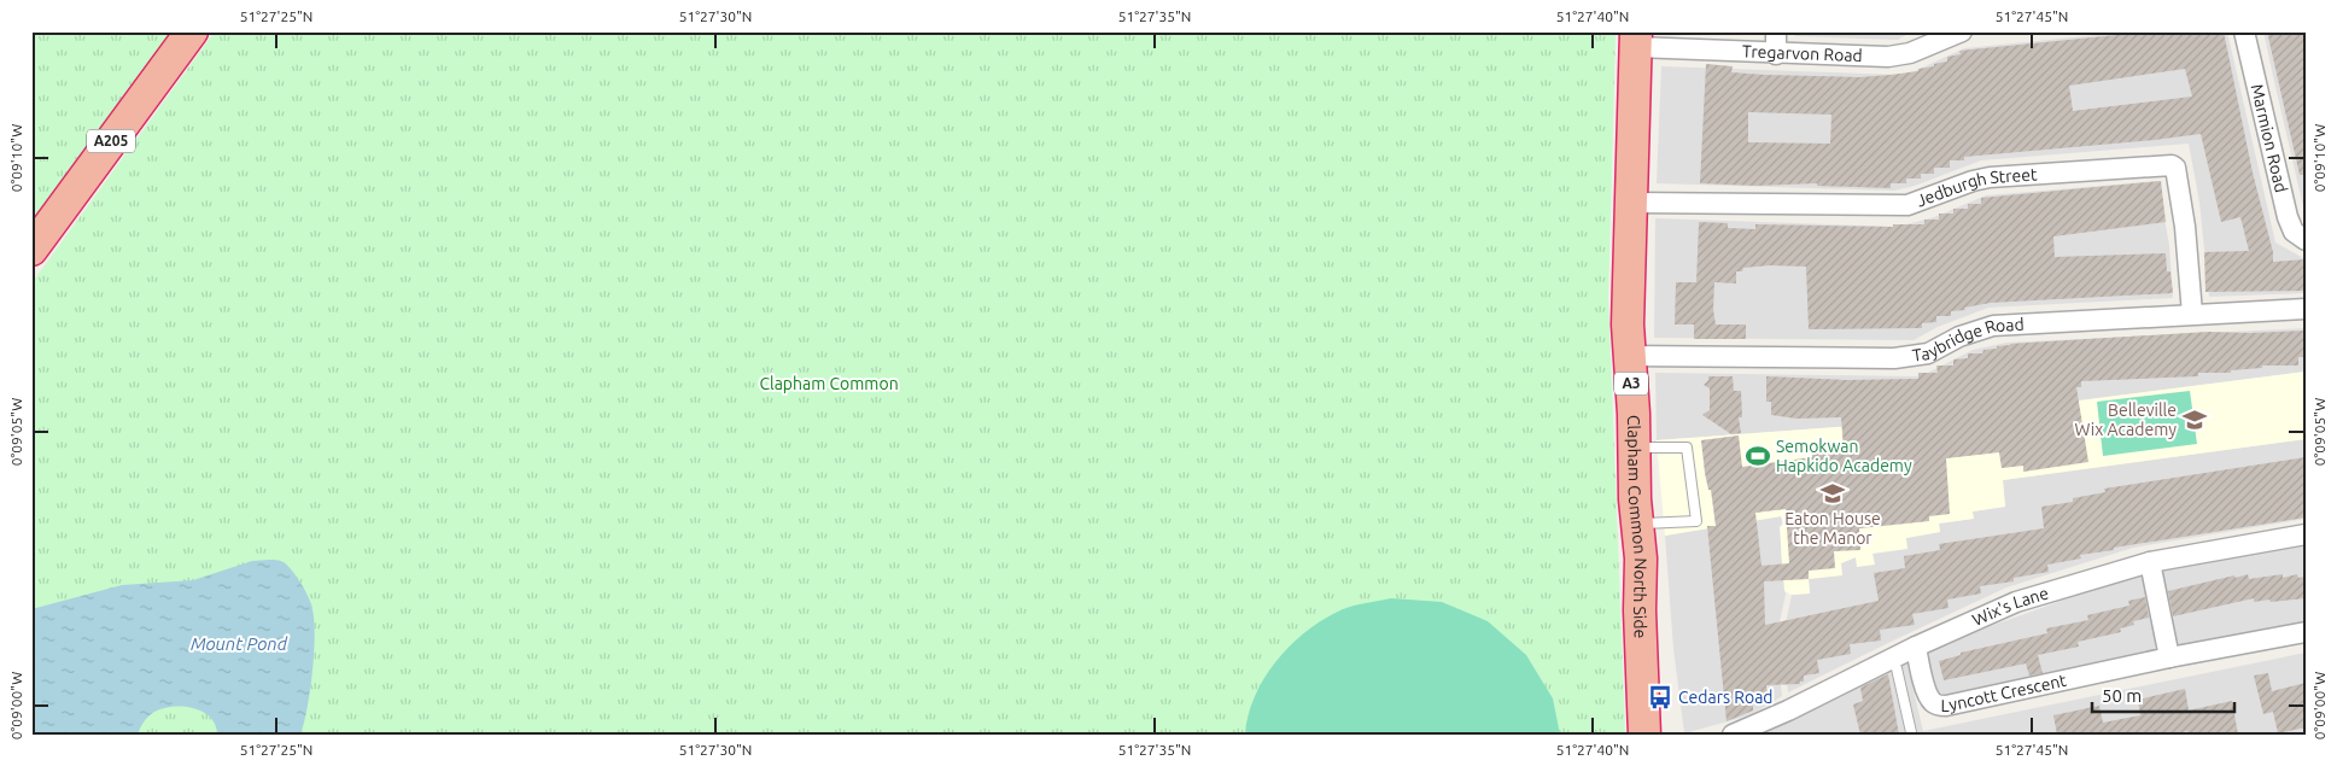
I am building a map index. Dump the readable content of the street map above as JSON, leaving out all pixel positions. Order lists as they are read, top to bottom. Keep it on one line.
{"streets":{"highway":["A205","A3","Clapham Common North Side"],"street":["Tregarvon Road","Marmion Road","Jedburgh Street","Taybridge Road","Wix's Lane","Lyncott Crescent"]},"crossings":[["Tregarvon Road","Clapham Common North Side"],["Jedburgh Street","Taybridge Road"],["Jedburgh Street","Clapham Common North Side"],["Taybridge Road","Clapham Common North Side"],["Wix's Lane","Lyncott Crescent"]],"water":["Mount Pond"],"parks":["Clapham Common"],"places":{"school or university":["Belleville Wix Academy","Eaton House the Manor"],"sports":["Semokwan Hapkido Academy"],"bus stop":["Cedars Road"]},"scale_bar":"50 m","coordinates":["51°27'25\"N","51°27'30\"N","51°27'35\"N","51°27'40\"N","51°27'45\"N","0°09'10\"W","0°09'05\"W","0°09'00\"W"]}
